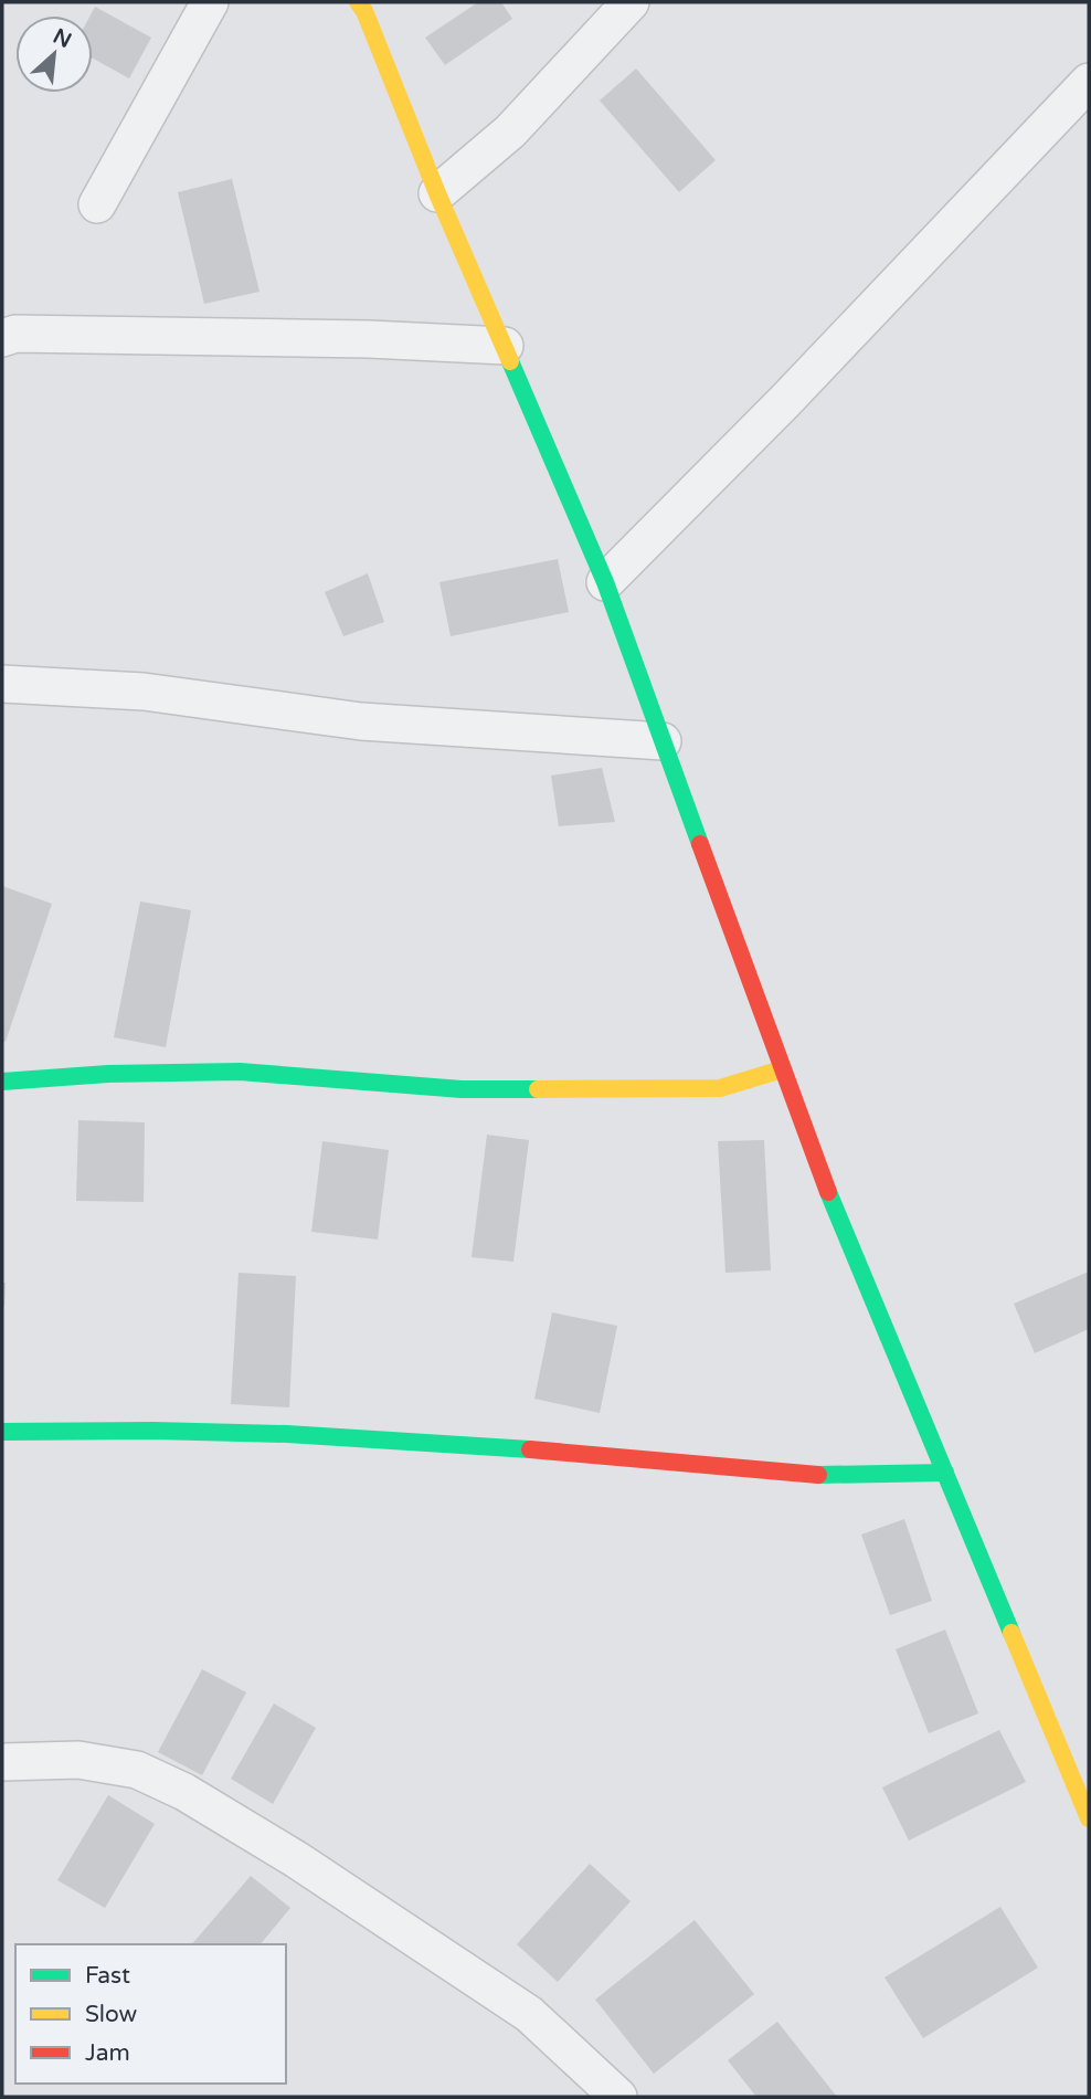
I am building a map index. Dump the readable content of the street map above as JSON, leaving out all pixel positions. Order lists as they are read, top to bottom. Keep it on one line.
{"legend":["Fast","Slow","Jam"],"north":"top right"}
